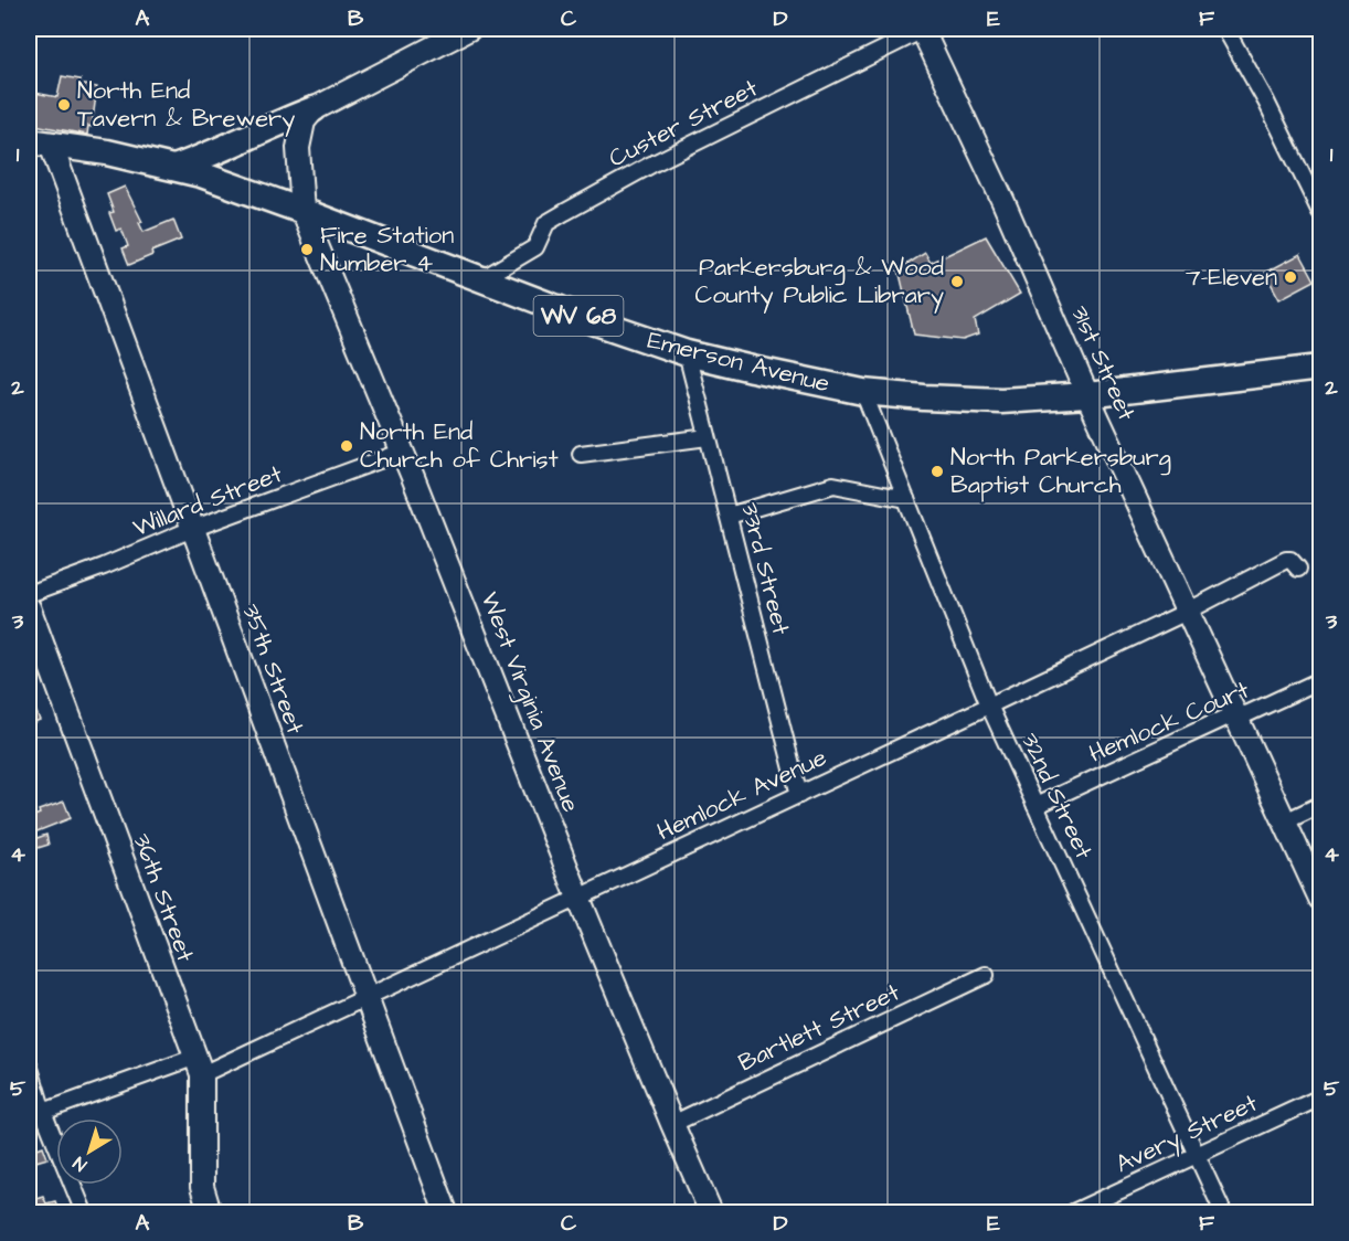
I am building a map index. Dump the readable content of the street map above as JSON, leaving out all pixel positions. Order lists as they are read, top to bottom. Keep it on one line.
{"streets":{"main road":["WV 68","Emerson Avenue"],"street":["Custer Street","31st Street","Willard Street","33rd Street","35th Street","West Virginia Avenue","Hemlock Court","Hemlock Avenue","32nd Street","36th Street","Bartlett Street","Avery Street"]},"crossings":[["Custer Street","Emerson Avenue"],["Custer Street","31st Street"],["Emerson Avenue","31st Street"],["Emerson Avenue","33rd Street"],["Emerson Avenue","35th Street"],["Emerson Avenue","West Virginia Avenue"],["Emerson Avenue","32nd Street"],["31st Street","Hemlock Court"],["31st Street","Hemlock Avenue"],["Willard Street","35th Street"],["Willard Street","West Virginia Avenue"],["33rd Street","Hemlock Avenue"],["35th Street","Hemlock Avenue"],["West Virginia Avenue","Hemlock Avenue"],["West Virginia Avenue","Bartlett Street"],["Hemlock Court","32nd Street"],["Hemlock Avenue","32nd Street"],["Hemlock Avenue","36th Street"],["32nd Street","Avery Street"]],"places":["North End Tavern & Brewery","Fire Station Number 4","7-Eleven","Parkersburg & Wood County Public Library","North End Church of Christ","North Parkersburg Baptist Church"],"north":"bottom left","grid":{"columns":["A","B","C","D","E","F"],"rows":["1","2","3","4","5"]}}
